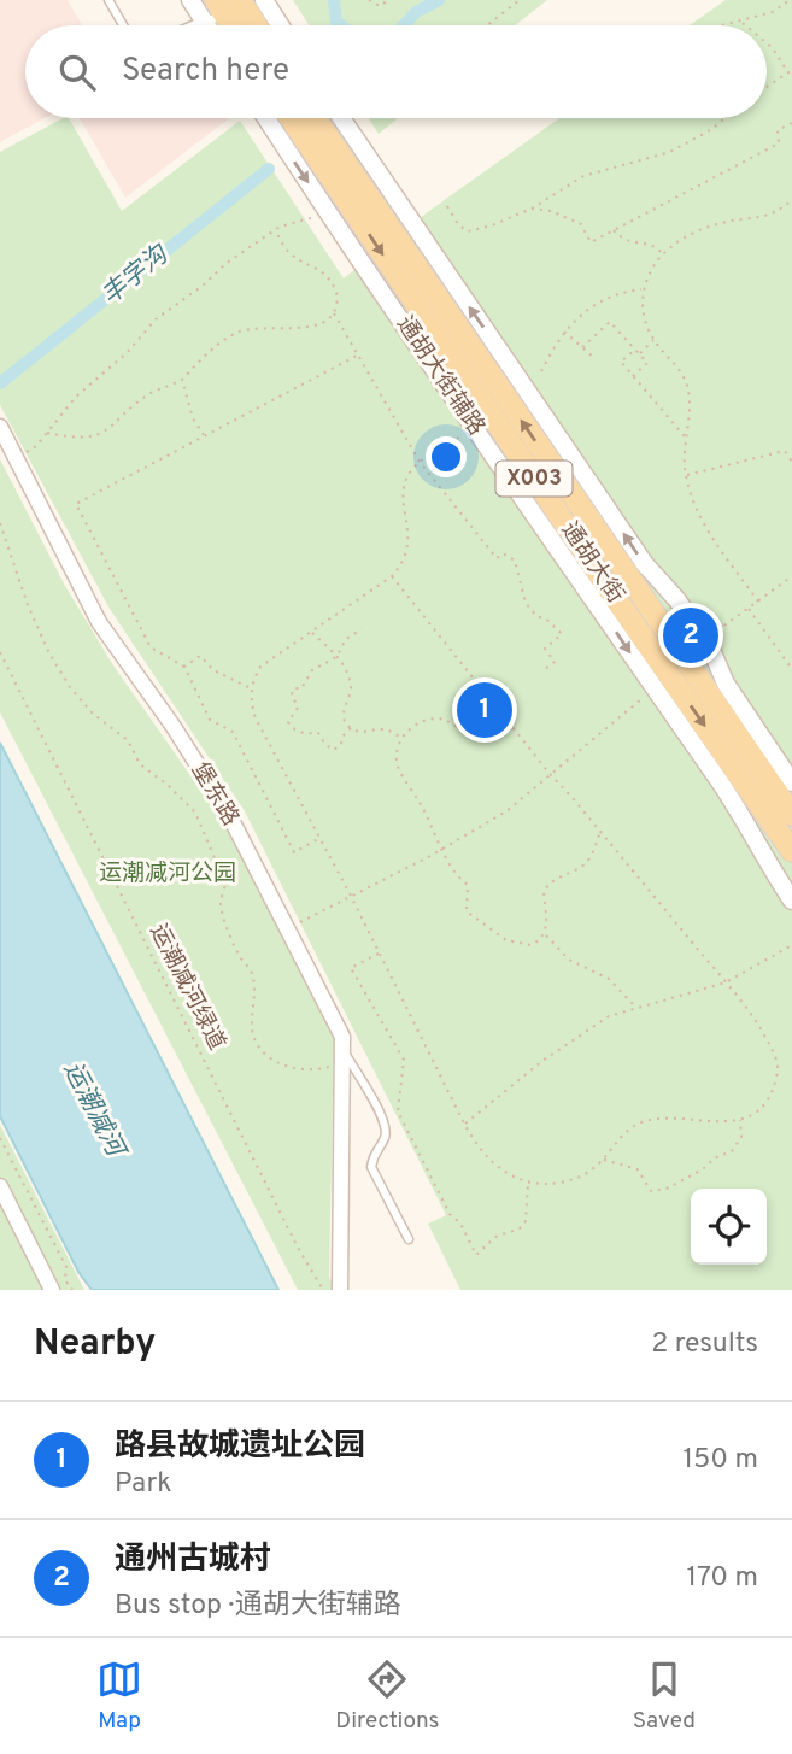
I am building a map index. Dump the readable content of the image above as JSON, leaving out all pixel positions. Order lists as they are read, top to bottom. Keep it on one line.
{"streets":{"main road":["X003","通胡大街"],"street":["通胡大街辅路","堡东路"],"path":["运潮减河绿道"]},"water":["丰字沟","运潮减河"],"parks":["运潮减河公园"],"page":{"search":"Search here","pins":["2","1"],"heading":["Nearby","2 results"],"list":[{"mark":"1","name":"路县故城遗址公园","note":"Park","value":"150 m"},{"mark":"2","name":"通州古城村","note":"Bus stop · 通胡大街辅路","value":"170 m"}],"nav":["Map","Directions","Saved"]}}
